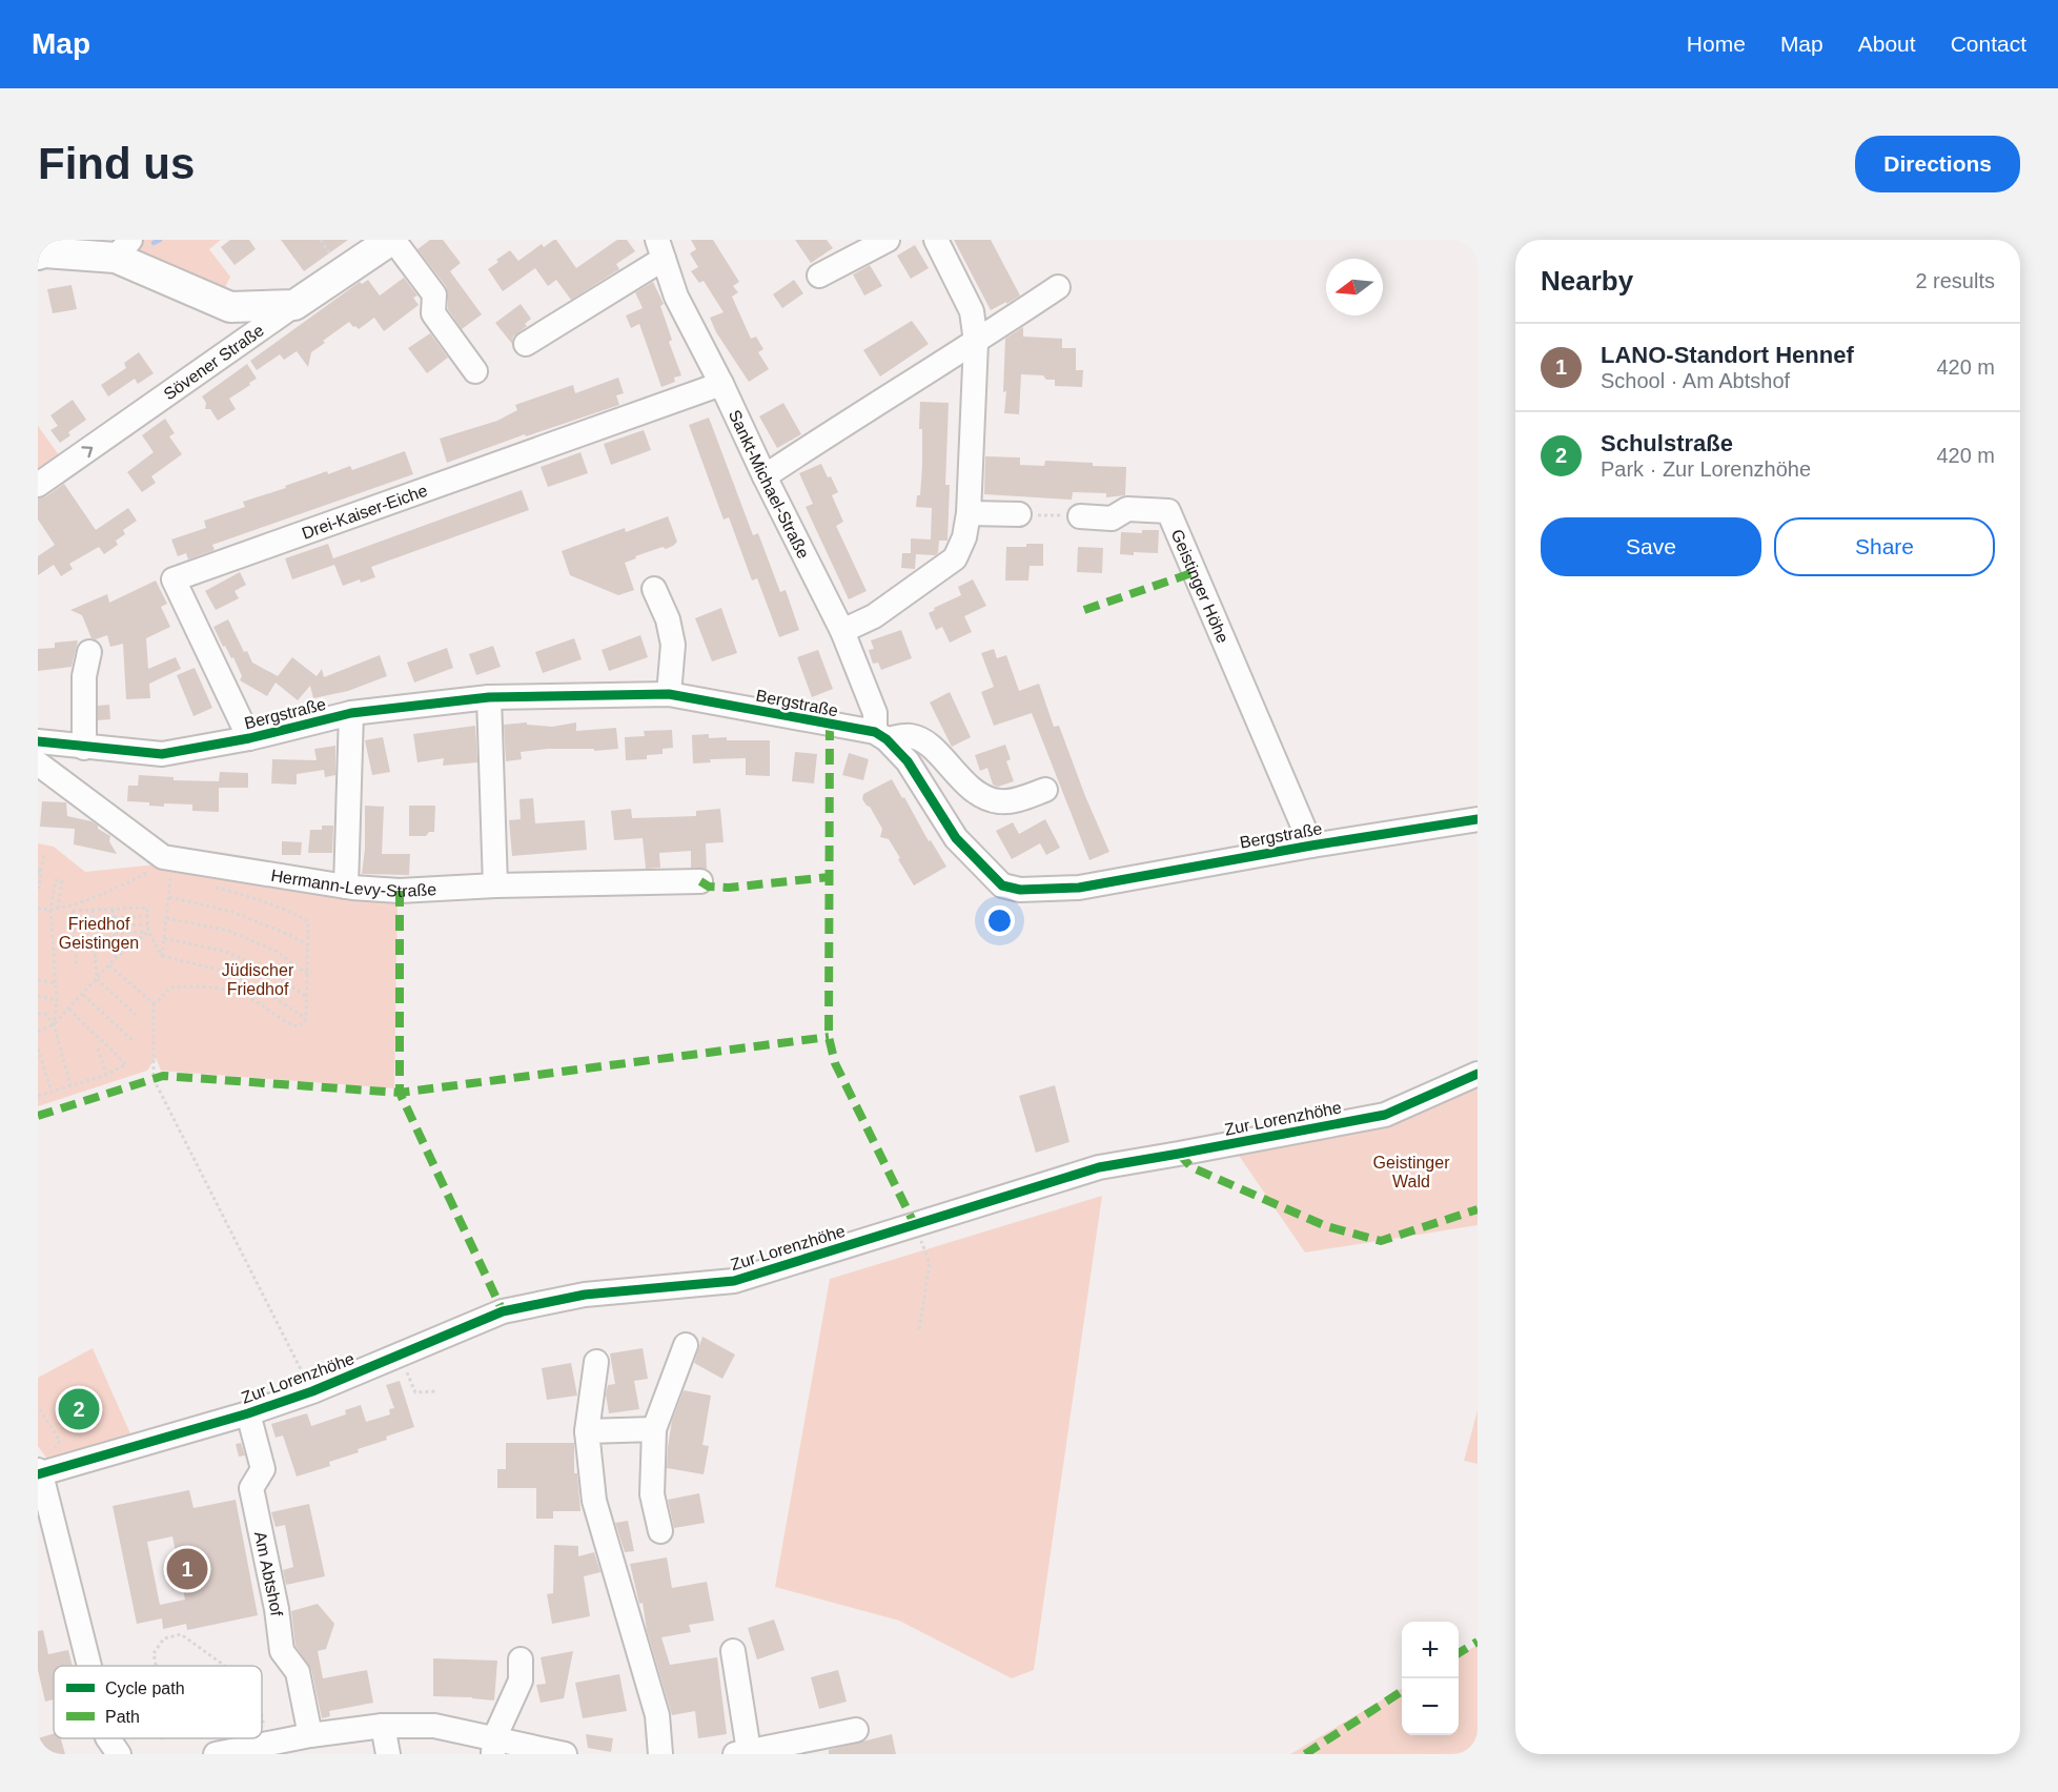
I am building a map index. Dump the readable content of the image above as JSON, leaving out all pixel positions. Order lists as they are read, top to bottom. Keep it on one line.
{"streets":{"main road":["Sövener Straße"],"street":["Sankt-Michael-Straße","Drei-Kaiser-Eiche","Geistinger Höhe","Bergstraße","Hermann-Levy-Straße","Zur Lorenzhöhe","Am Abtshof"]},"crossings":[["Sankt-Michael-Straße","Drei-Kaiser-Eiche"],["Sankt-Michael-Straße","Bergstraße"],["Drei-Kaiser-Eiche","Bergstraße"],["Geistinger Höhe","Bergstraße"],["Bergstraße","Hermann-Levy-Straße"],["Zur Lorenzhöhe","Am Abtshof"]],"one_way":["Sövener Straße"],"parks":["Friedhof Geistingen","Jüdischer Friedhof","Geistinger Wald"],"legend":["Cycle path","Path"],"north":"left","page":{"header":"Map","nav":["Home","Map","About","Contact"],"buttons":["Directions",["Save","Share"]],"title":"Find us","heading":["Nearby","2 results"],"list":[{"mark":"1","name":"LANO-Standort Hennef","note":"School · Am Abtshof","value":"420 m"},{"mark":"2","name":"Schulstraße","note":"Park · Zur Lorenzhöhe","value":"420 m"}],"pins":["2","1"],"map_buttons":["+","−"]}}
